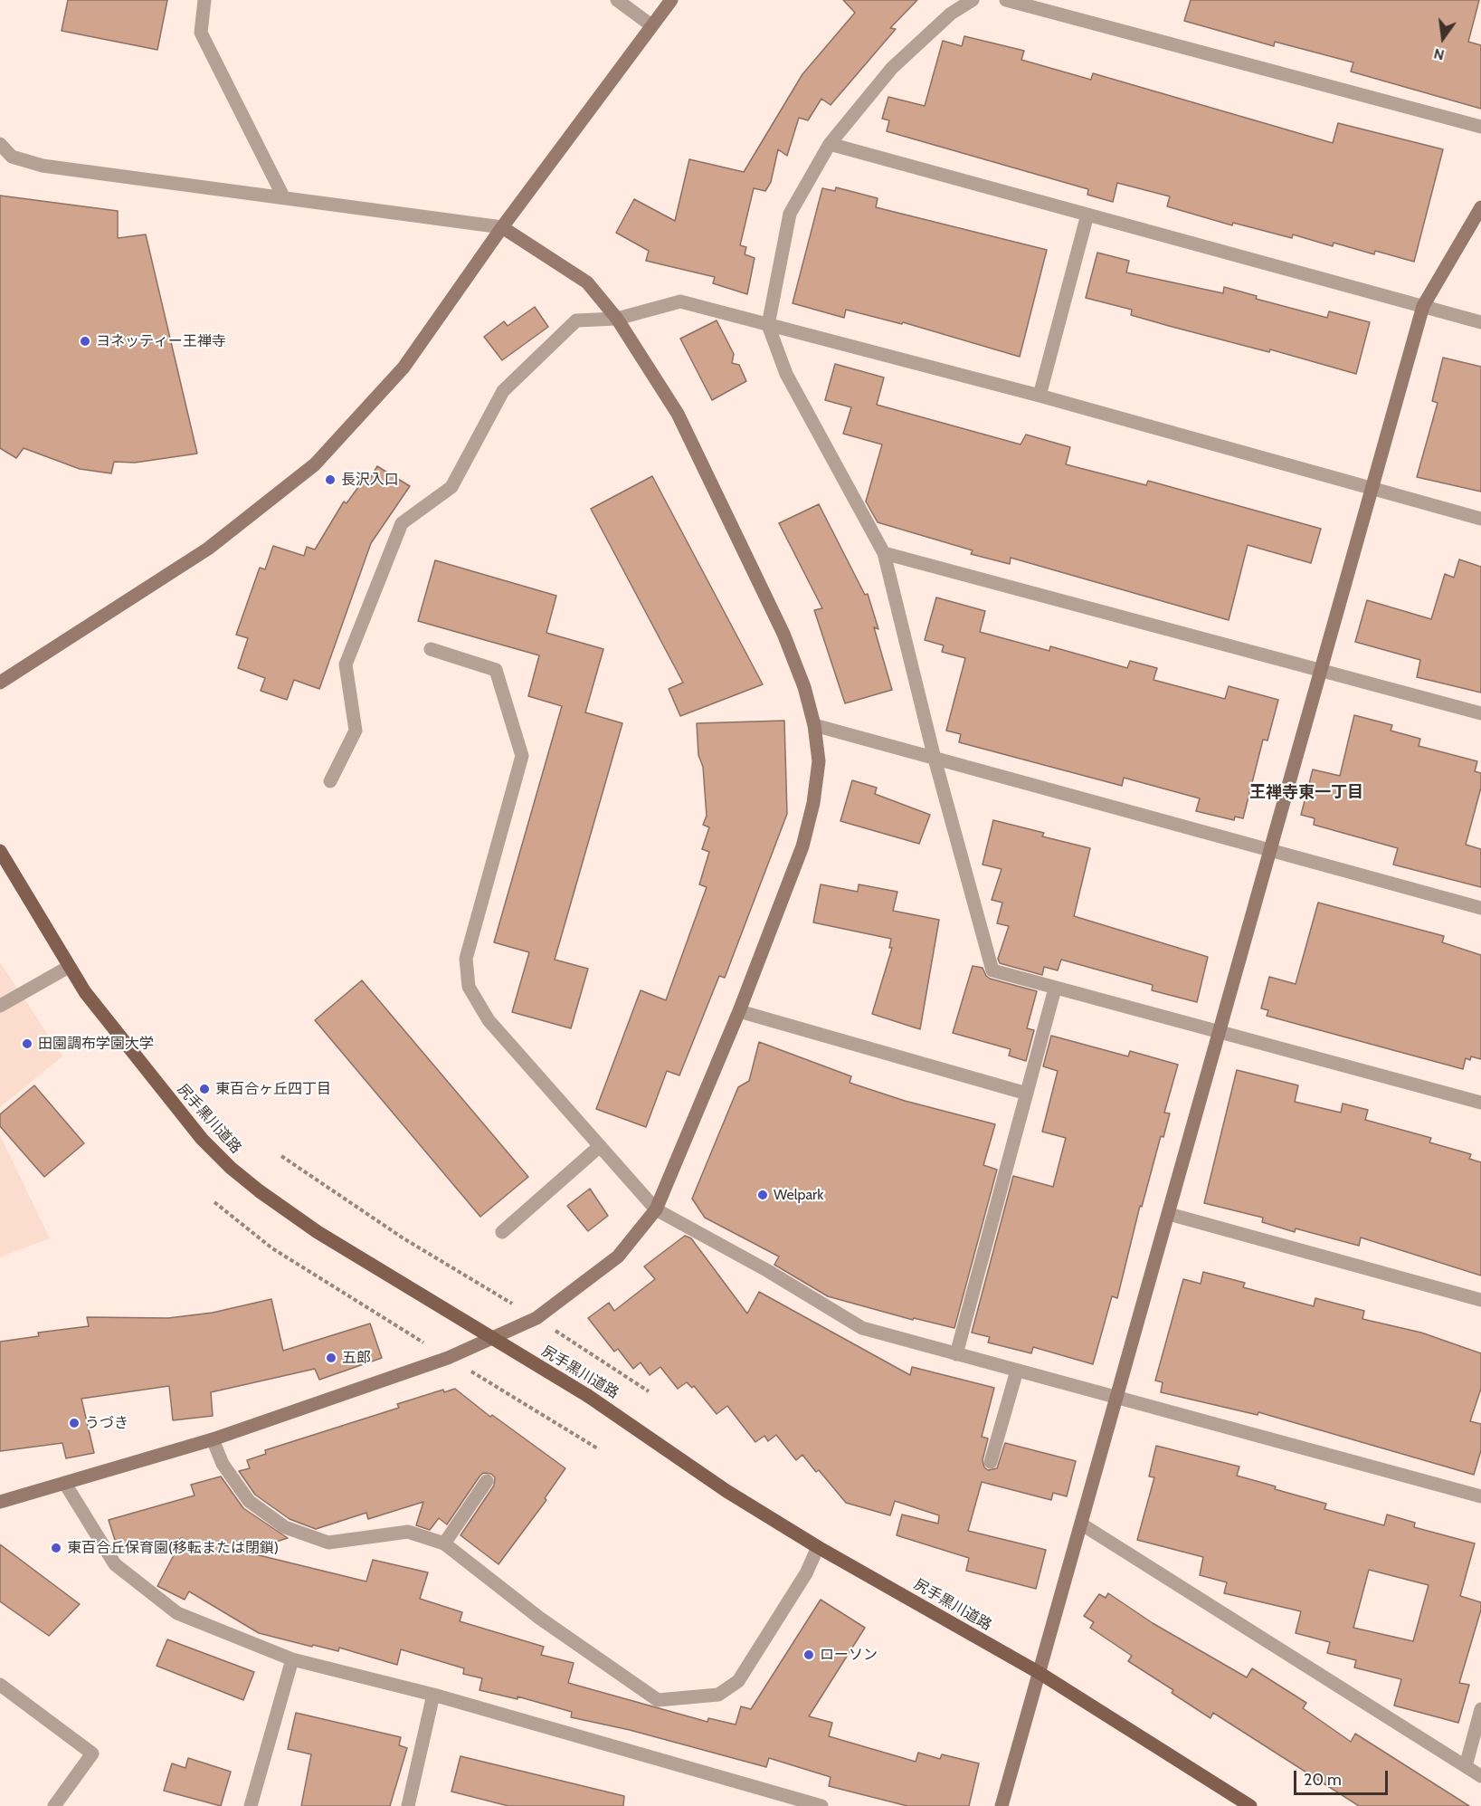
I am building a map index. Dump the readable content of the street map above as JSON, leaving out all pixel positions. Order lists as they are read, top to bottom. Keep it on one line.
{"streets":{"main road":["尻手黒川道路"]},"districts":["王禅寺東一丁目"],"places":["ヨネッティー王禅寺","長沢入口","田園調布学園大学","東百合ヶ丘四丁目","Welpark","五郎","うづき","東百合丘保育園(移転または閉鎖)","ローソン"],"scale_bar":"20 m","north":"bottom"}
